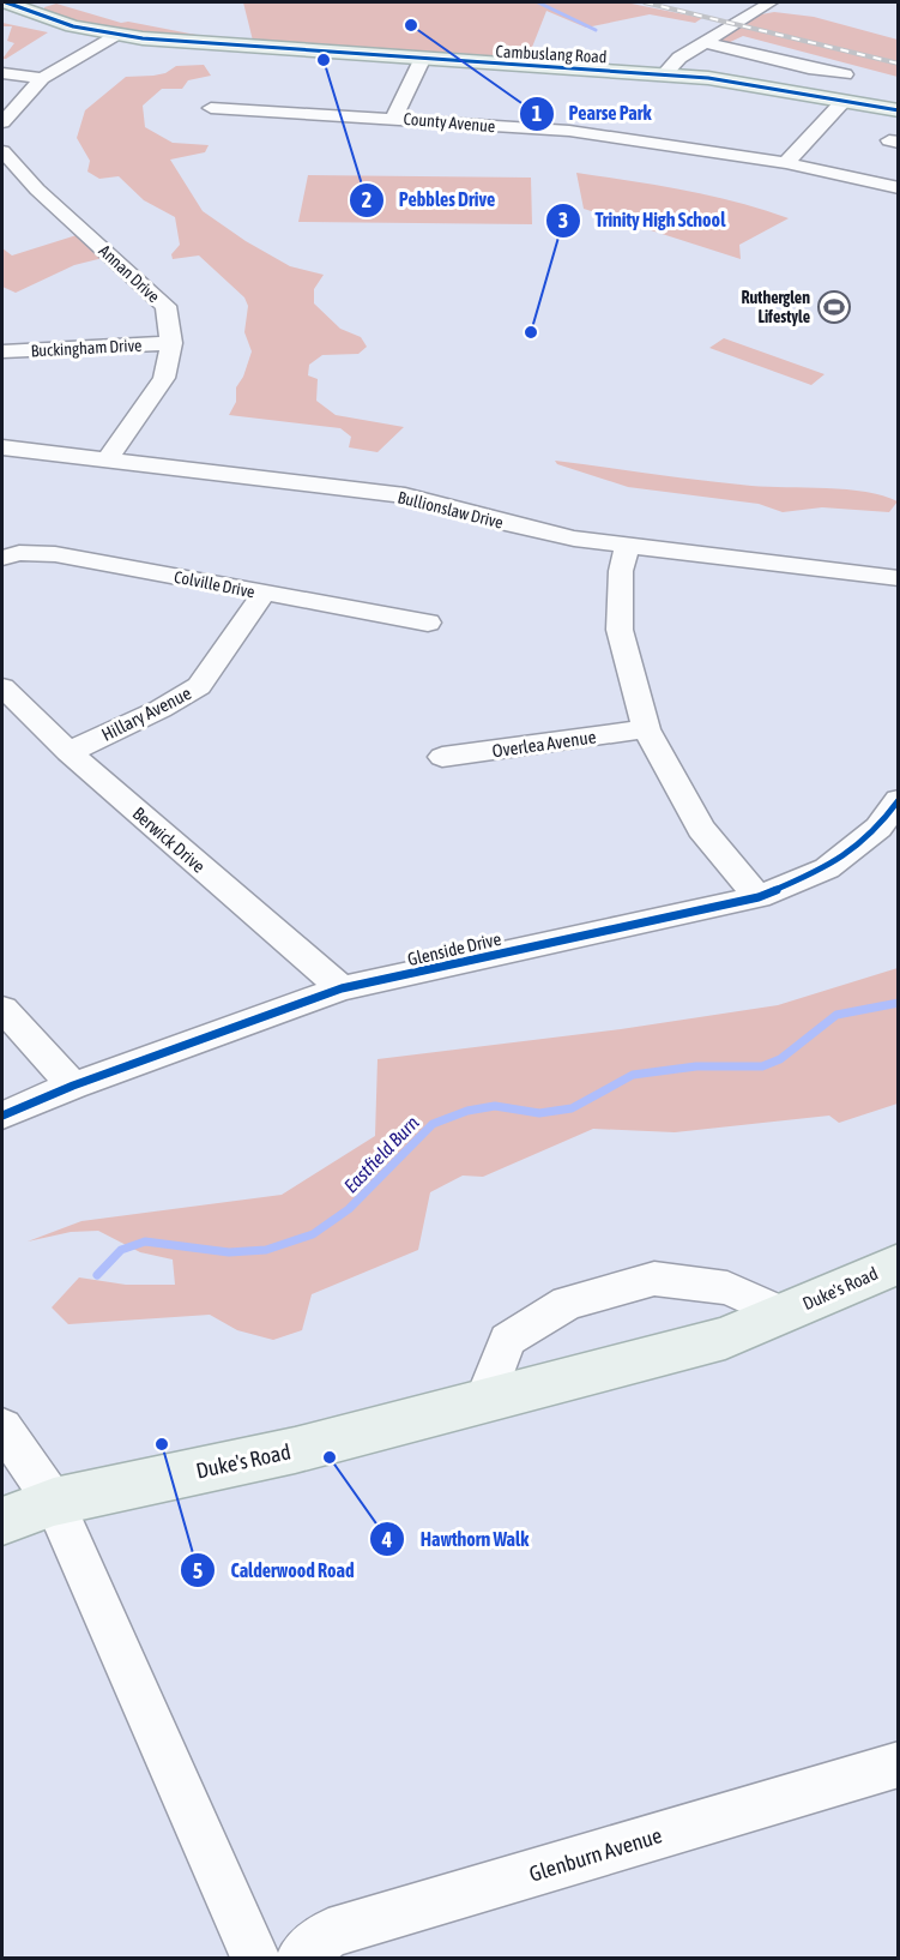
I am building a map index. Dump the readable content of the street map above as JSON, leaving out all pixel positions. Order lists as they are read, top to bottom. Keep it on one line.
{"streets":{"main road":["Duke's Road"],"street":["County Avenue","Annan Drive","Buckingham Drive","Bullionslaw Drive","Colville Drive","Hillary Avenue","Overlea Avenue","Berwick Drive","Glenside Drive","Glenburn Avenue"],"cycle path":["Cambuslang Road"]},"crossings":[["Annan Drive","Buckingham Drive"],["Annan Drive","Bullionslaw Drive"],["Colville Drive","Hillary Avenue"],["Hillary Avenue","Berwick Drive"],["Berwick Drive","Glenside Drive"]],"water":["Eastfield Burn"],"places":{"other":["Pearse Park","Pebbles Drive","Trinity High School","Calderwood Road","Hawthorn Walk"],"sports":["Rutherglen Lifestyle"]}}
